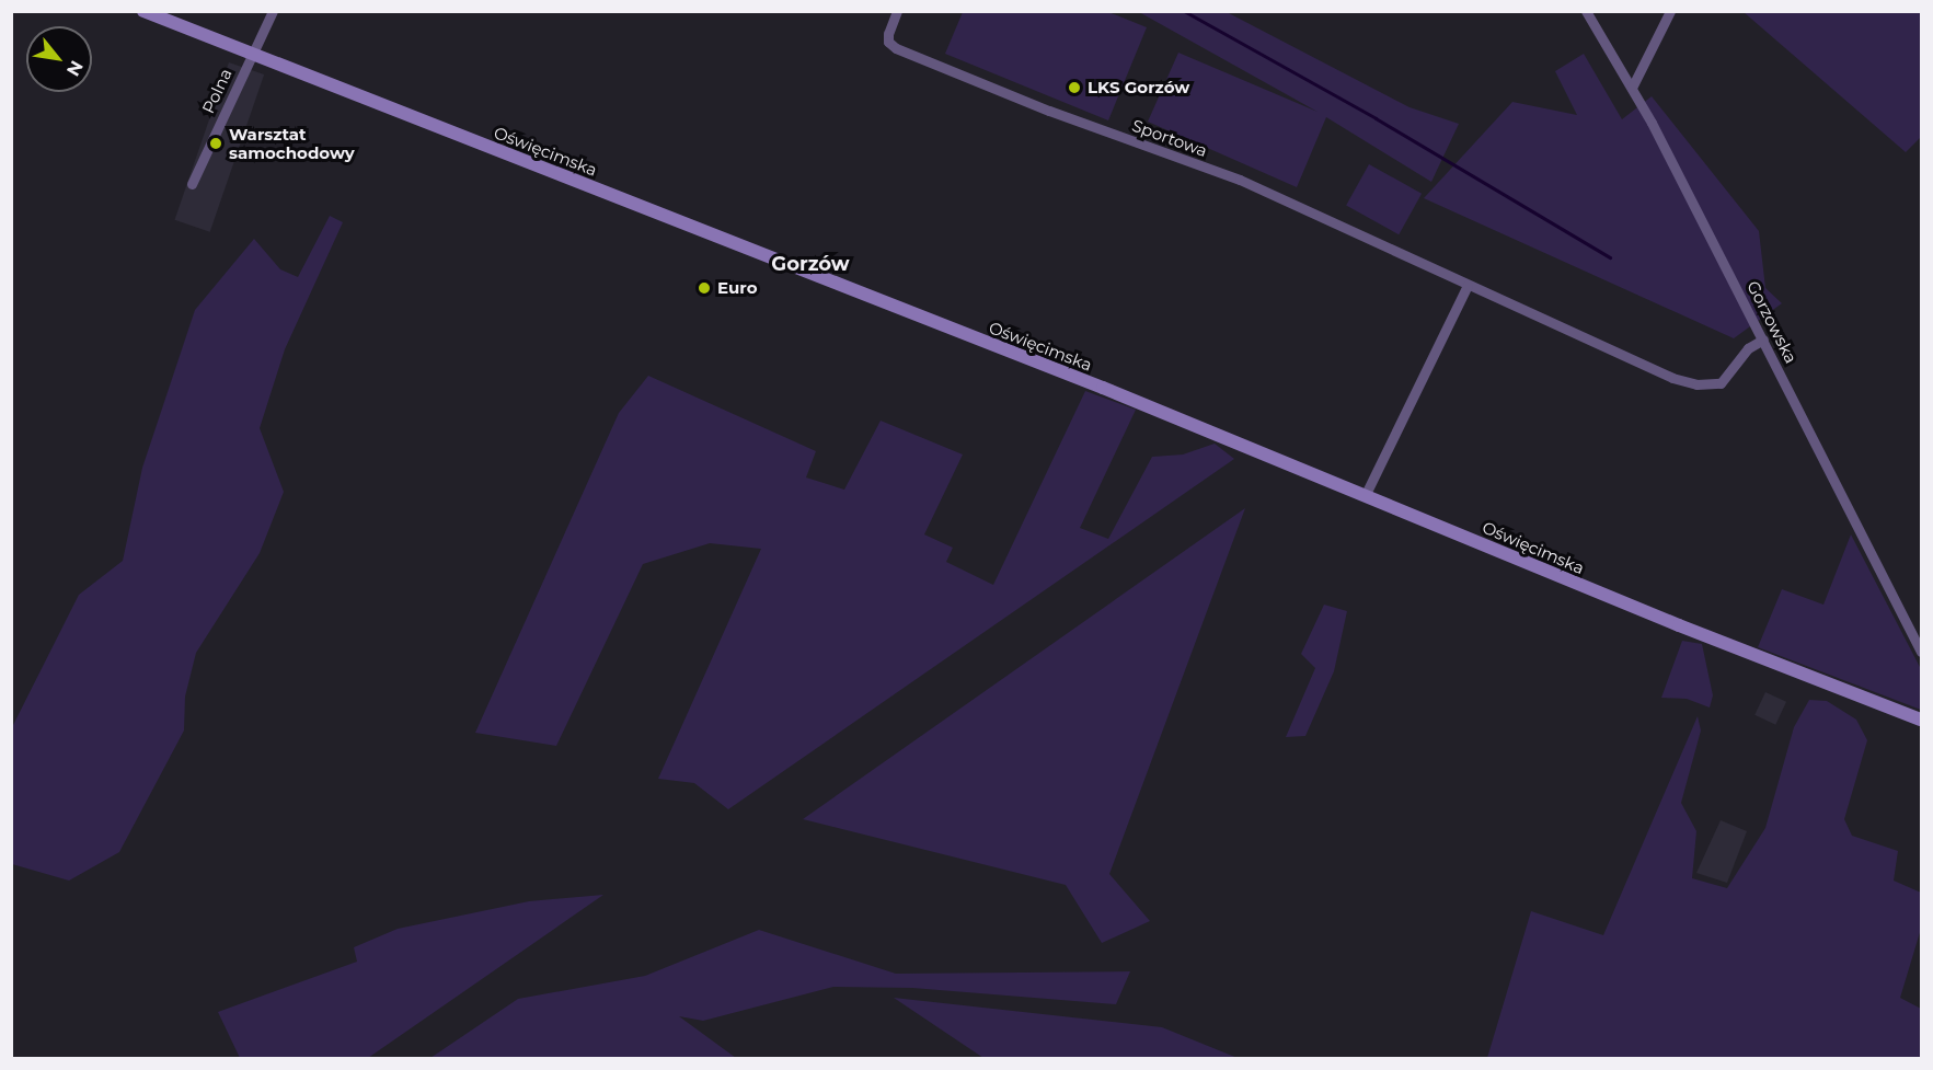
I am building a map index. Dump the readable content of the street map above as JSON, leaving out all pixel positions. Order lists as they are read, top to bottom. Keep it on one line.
{"streets":{"street":["Polna","Sportowa","Oświęcimska","Gorzowska"]},"crossings":[["Polna","Oświęcimska"],["Sportowa","Gorzowska"]],"districts":["Gorzów"],"places":["LKS Gorzów","Warsztat samochodowy","Euro"],"north":"bottom right"}
